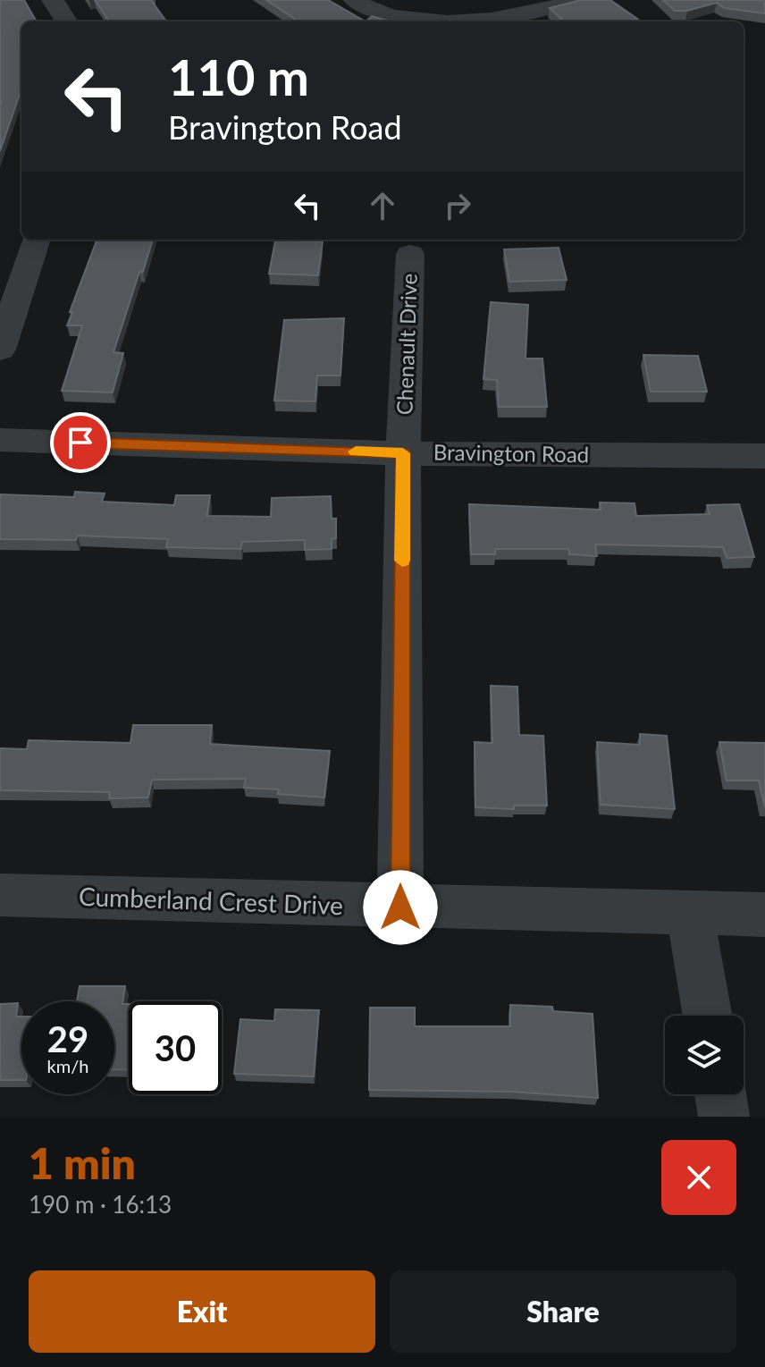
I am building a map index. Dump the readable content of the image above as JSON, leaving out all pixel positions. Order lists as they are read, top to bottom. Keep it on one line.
{"streets":{"street":["Chenault Drive","Bravington Road","Cumberland Crest Drive"]},"crossings":[["Chenault Drive","Bravington Road"],["Chenault Drive","Cumberland Crest Drive"]],"page":{"turn":["110 m","Bravington Road"],"speed":"29 km/h","limit":"30","heading":["1 min","190 m · 16:13"],"buttons":["Exit","Share"]}}
